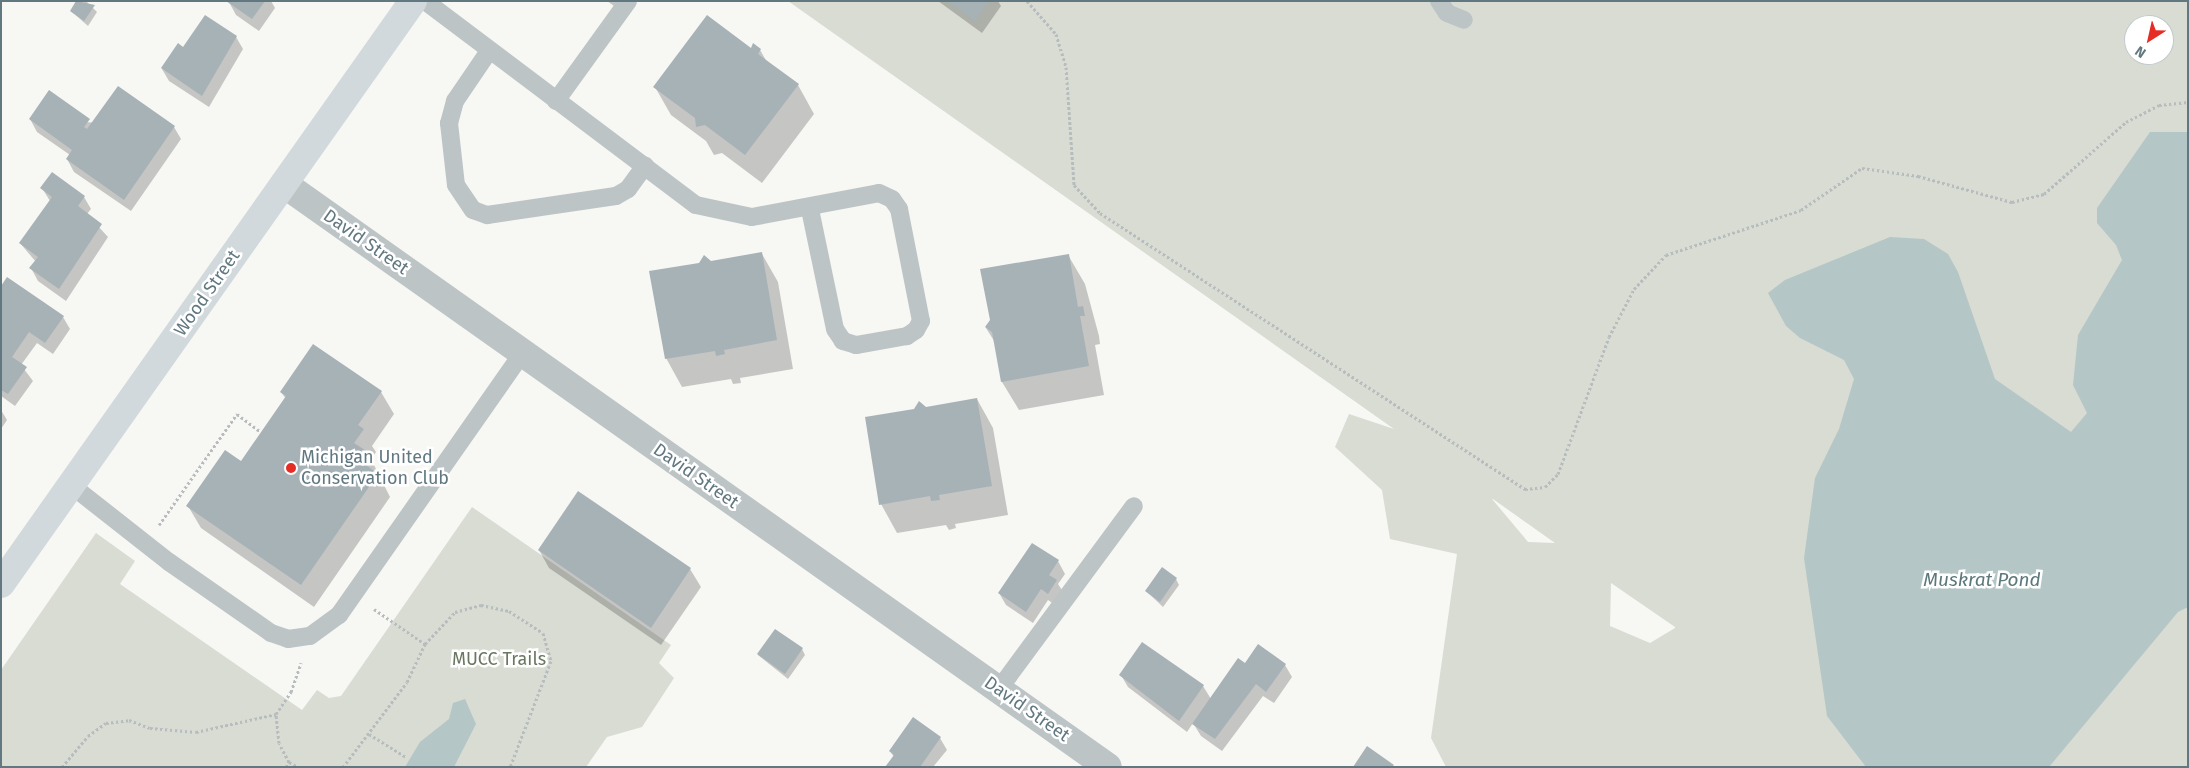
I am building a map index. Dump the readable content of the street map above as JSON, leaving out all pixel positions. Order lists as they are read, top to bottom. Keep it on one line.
{"streets":{"street":["David Street","Wood Street"]},"crossings":[["David Street","Wood Street"]],"water":["Muskrat Pond"],"parks":["MUCC Trails"],"places":["Michigan United Conservation Club"],"north":"bottom left"}
